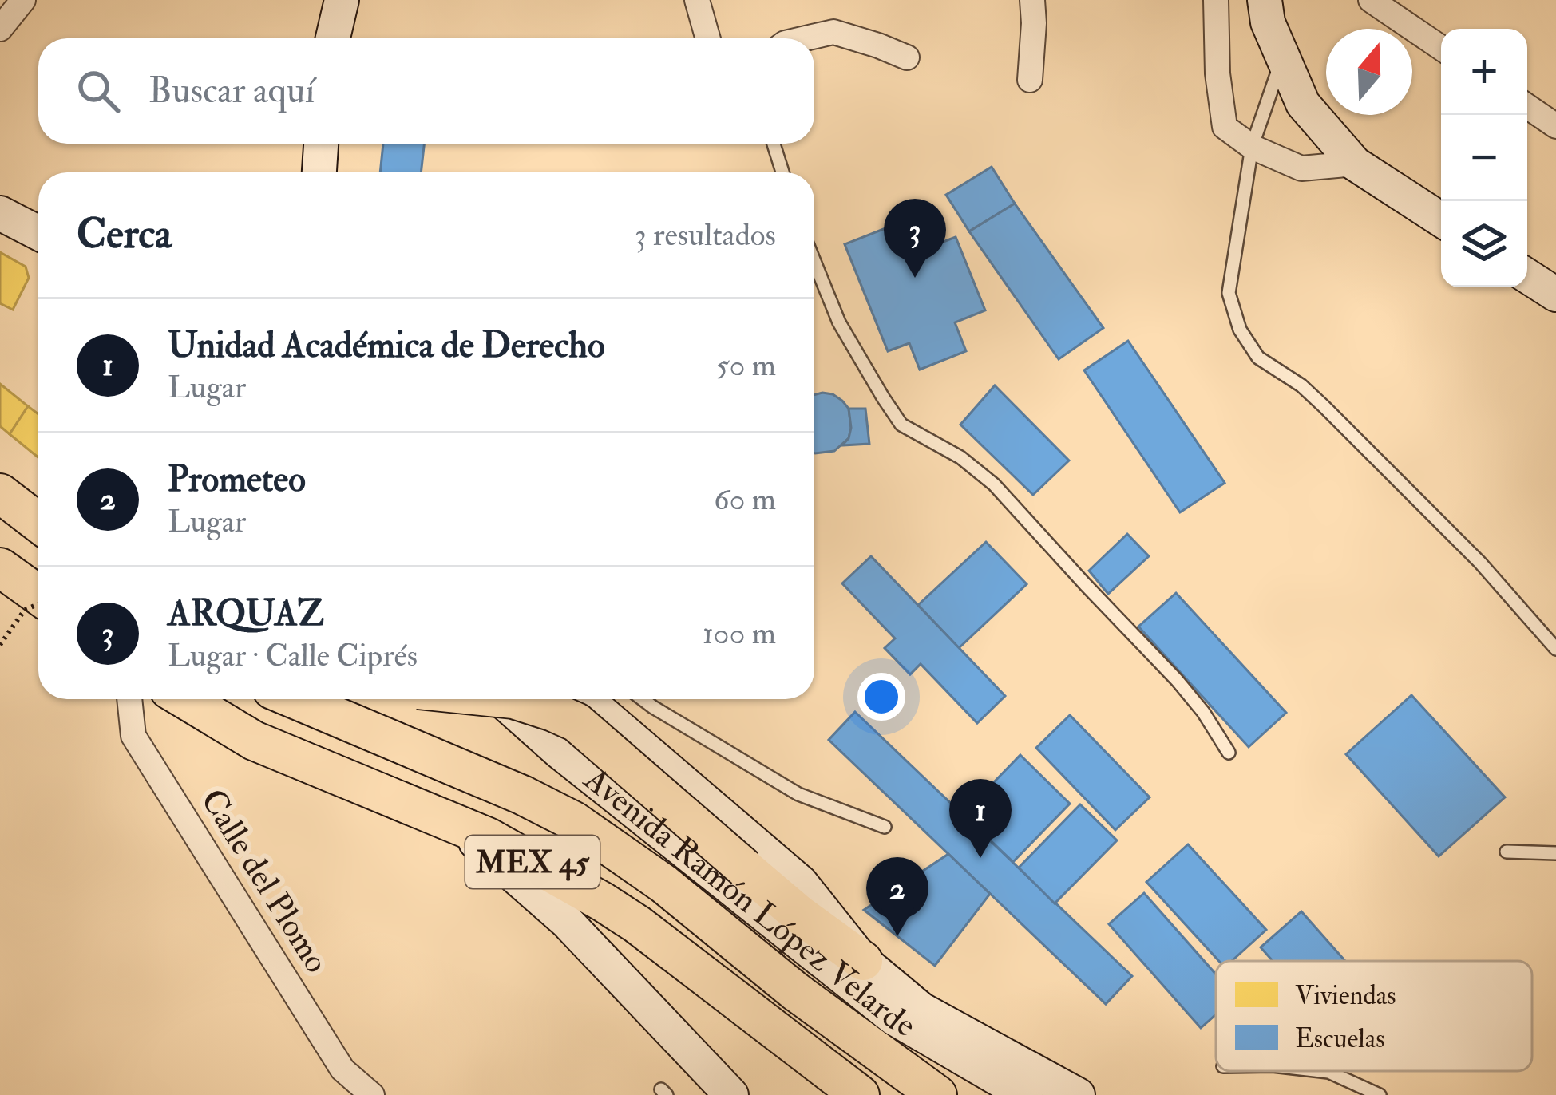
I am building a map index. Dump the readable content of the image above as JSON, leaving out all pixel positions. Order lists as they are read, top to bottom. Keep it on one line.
{"streets":{"main road":["MEX 45"],"street":["Calle del Plomo","Avenida Ramón López Velarde"]},"legend":["Viviendas","Escuelas"],"north":"top","page":{"map_buttons":["+","−"],"search":"Buscar aquí","heading":["Cerca","3 resultados"],"pins":["3","1","2"],"list":[{"mark":"1","name":"Unidad Académica de Derecho","note":"Lugar","value":"50 m"},{"mark":"2","name":"Prometeo","note":"Lugar","value":"60 m"},{"mark":"3","name":"ARQUAZ","note":"Lugar · Calle Ciprés","value":"100 m"}]}}
